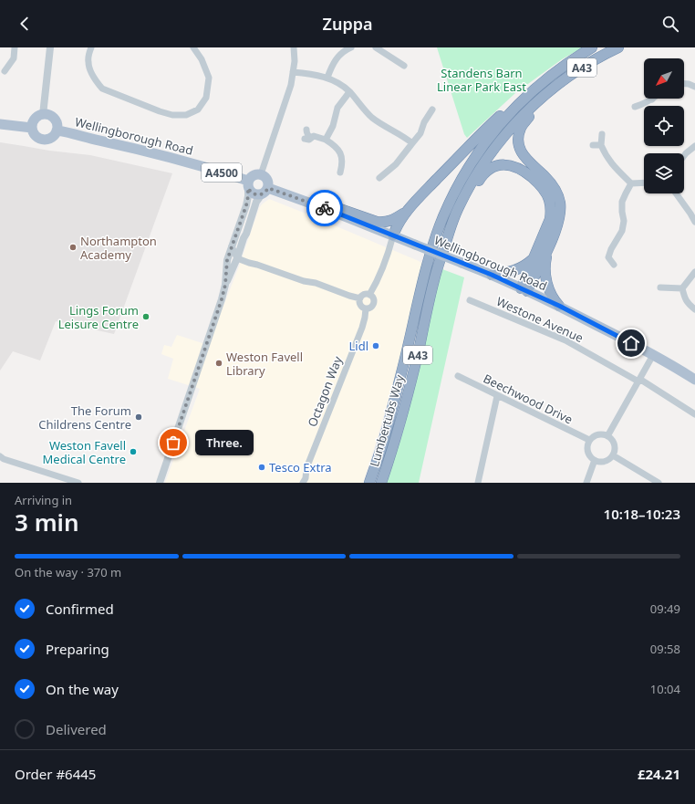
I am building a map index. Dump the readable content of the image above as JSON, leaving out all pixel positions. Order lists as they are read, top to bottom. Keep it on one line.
{"streets":{"highway":["A43","Lumbertubs Way"],"main road":["Wellingborough Road","A4500"],"street":["Westone Avenue","Octagon Way","Beechwood Drive"]},"parks":["Standens Barn Linear Park East"],"places":["Northampton Academy","Lings Forum Leisure Centre","Lidl","Weston Favell Library","The Forum Childrens Centre","Three.","Weston Favell Medical Centre","Tesco Extra"],"north":"bottom left","page":{"header":"Zuppa","bubble":"Three.","heading":["3 min","Arriving in","10:18–10:23"],"panel":["Order #6445","£24.21"],"bar":"On the way · 370 m","list":[["Confirmed","09:49"],["Preparing","09:58"],["On the way","10:04"],"Delivered"]}}
